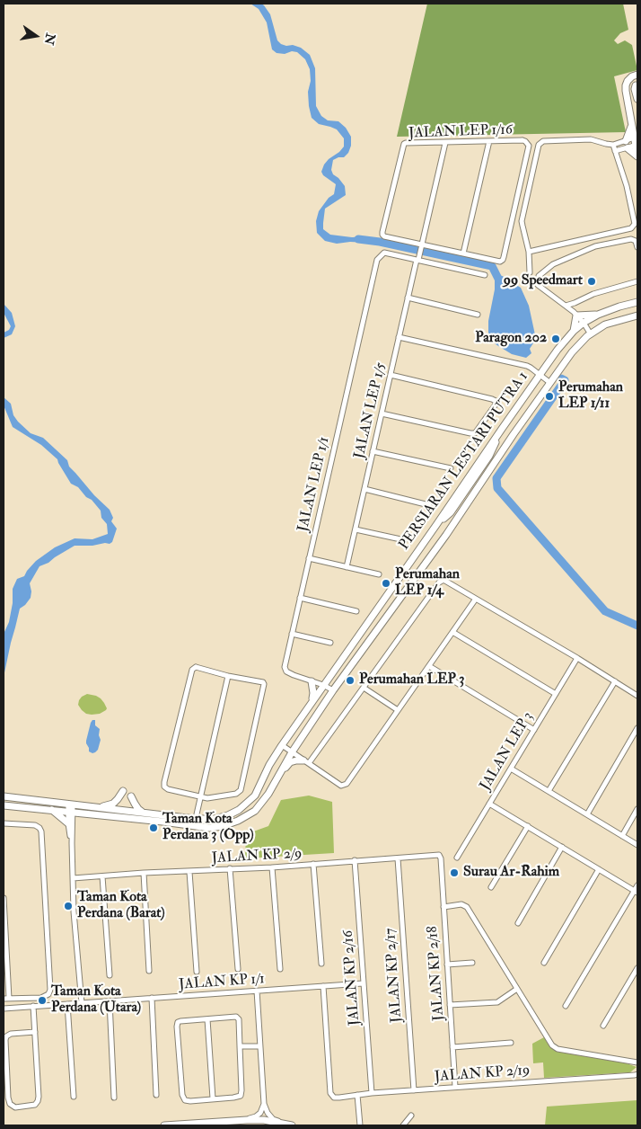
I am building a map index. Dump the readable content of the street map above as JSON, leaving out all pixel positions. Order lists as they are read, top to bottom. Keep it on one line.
{"streets":{"street":["JALAN LEP 1/16","JALAN LEP 1/5","PERSIARAN LESTARI PUTRA 1","JALAN LEP 1/1","JALAN LEP 3","JALAN KP 2/9","JALAN KP 2/18","JALAN KP 2/17","JALAN KP 2/16","JALAN KP 1/1","JALAN KP 2/19"]},"crossings":[["JALAN LEP 1/16","JALAN LEP 1/5"],["JALAN LEP 1/5","JALAN LEP 1/1"],["PERSIARAN LESTARI PUTRA 1","JALAN LEP 1/1"],["JALAN KP 2/9","JALAN KP 2/18"],["JALAN KP 2/9","JALAN KP 2/17"],["JALAN KP 2/9","JALAN KP 2/16"],["JALAN KP 2/18","JALAN KP 2/19"],["JALAN KP 2/17","JALAN KP 2/19"],["JALAN KP 2/16","JALAN KP 1/1"],["JALAN KP 2/16","JALAN KP 2/19"],["JALAN KP 1/1","JALAN KP 2/19"]],"places":["99 Speedmart","Paragon 202","Perumahan LEP 1/11","Perumahan LEP 1/4","Perumahan LEP 3","Taman Kota Perdana 3 (Opp)","Surau Ar-Rahim","Taman Kota Perdana (Barat)","Taman Kota Perdana (Utara)"],"north":"right"}
